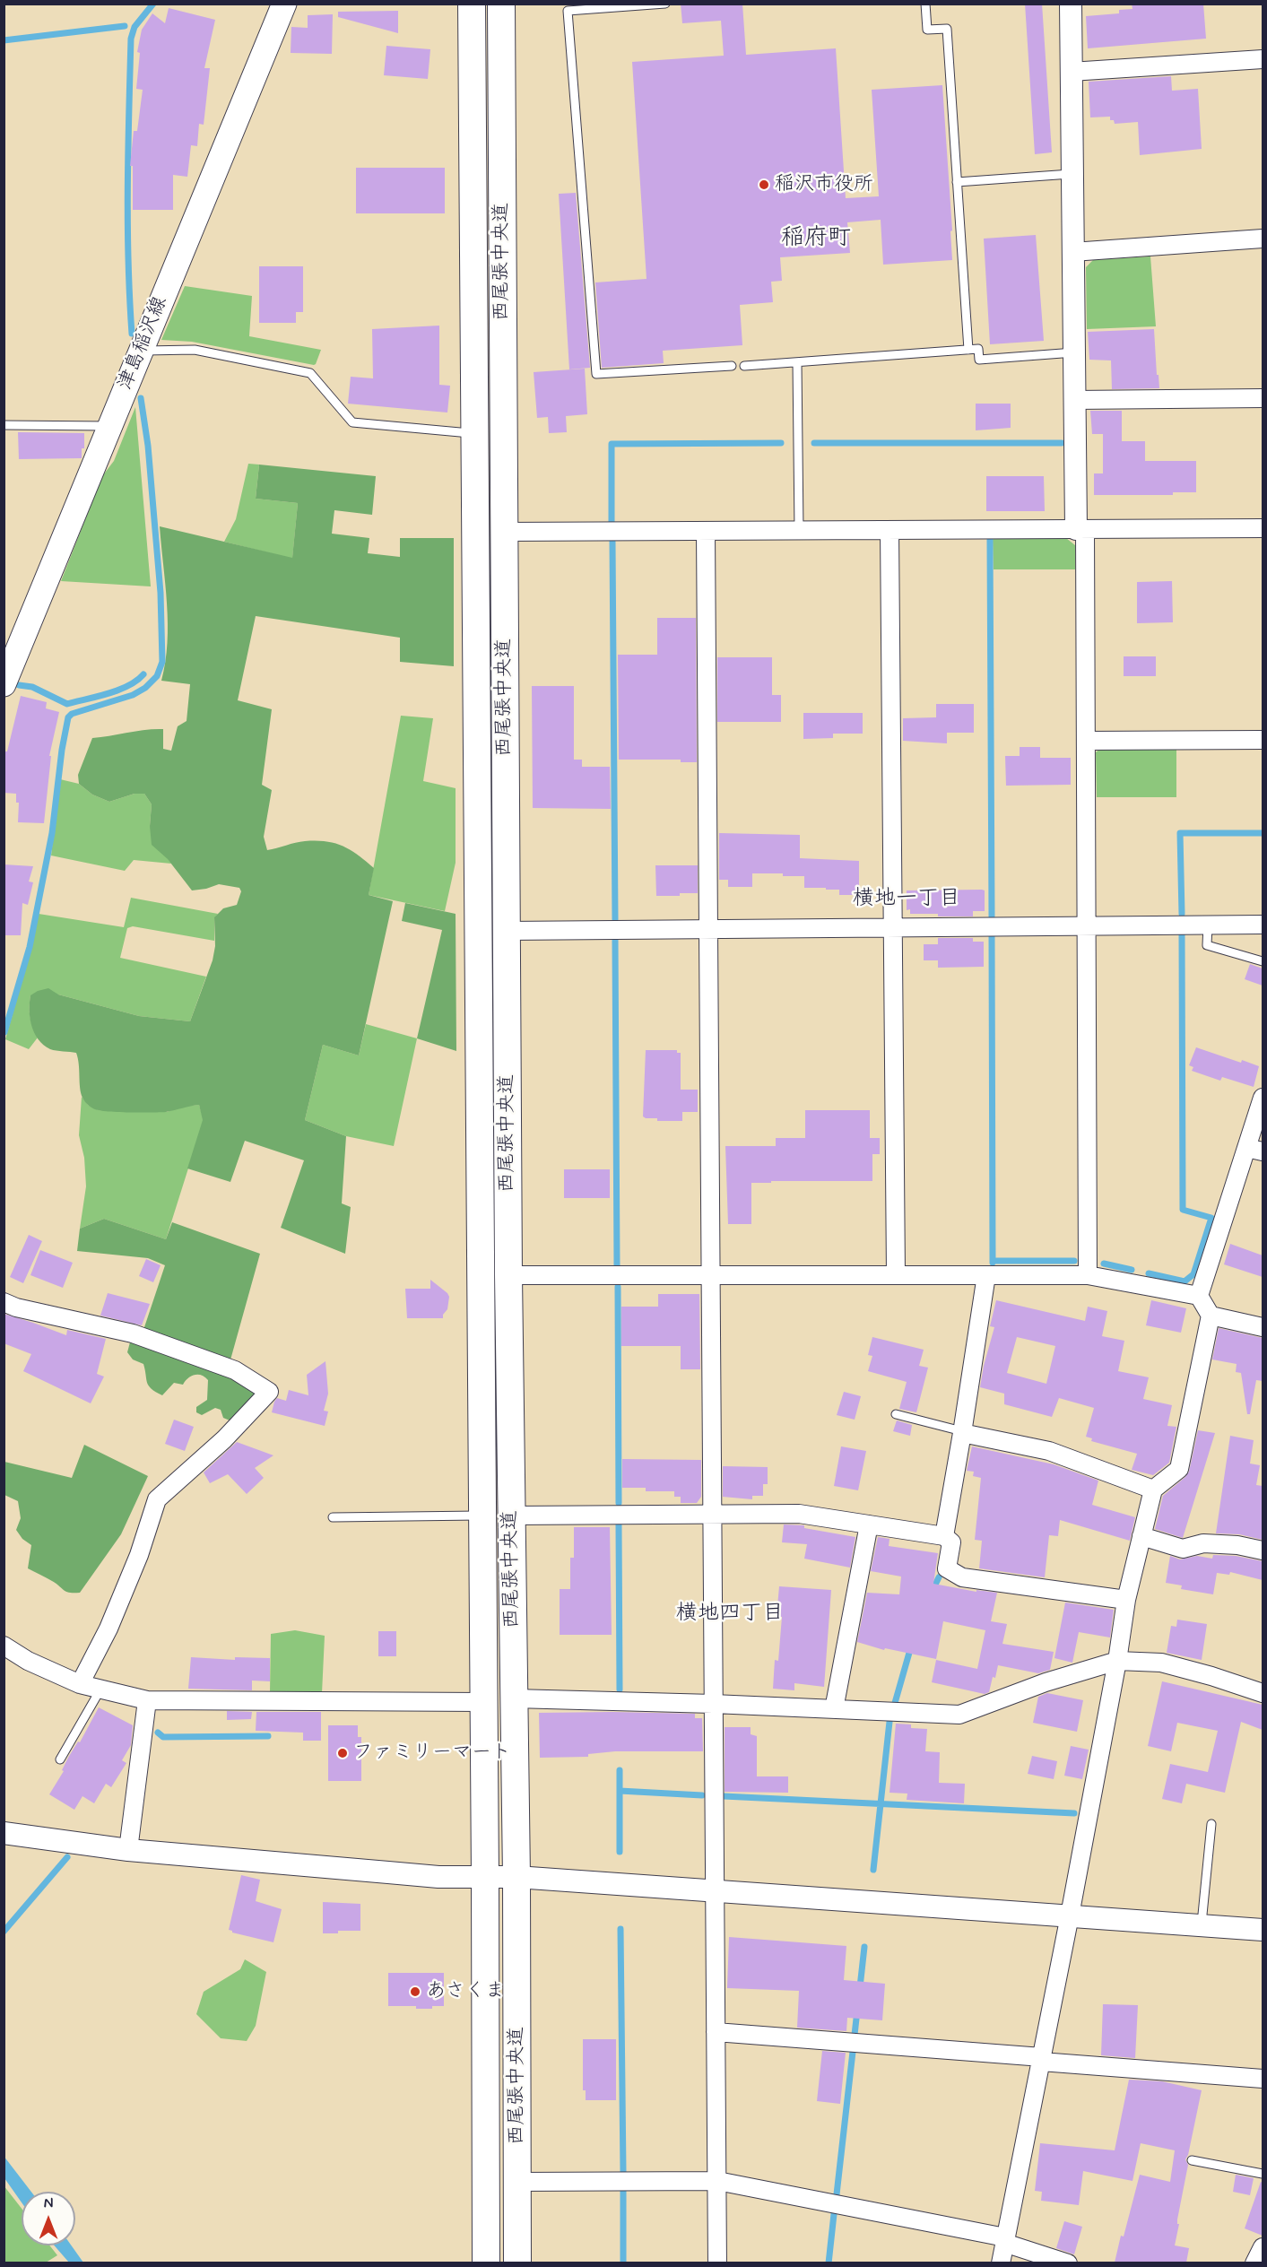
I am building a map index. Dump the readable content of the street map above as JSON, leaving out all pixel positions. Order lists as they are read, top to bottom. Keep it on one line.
{"streets":{"main road":["西尾張中央道","津島稲沢線"]},"districts":["稲府町","横地一丁目","横地四丁目"],"places":["稲沢市役所","ファミリーマート","あさくま"],"north":"top"}
